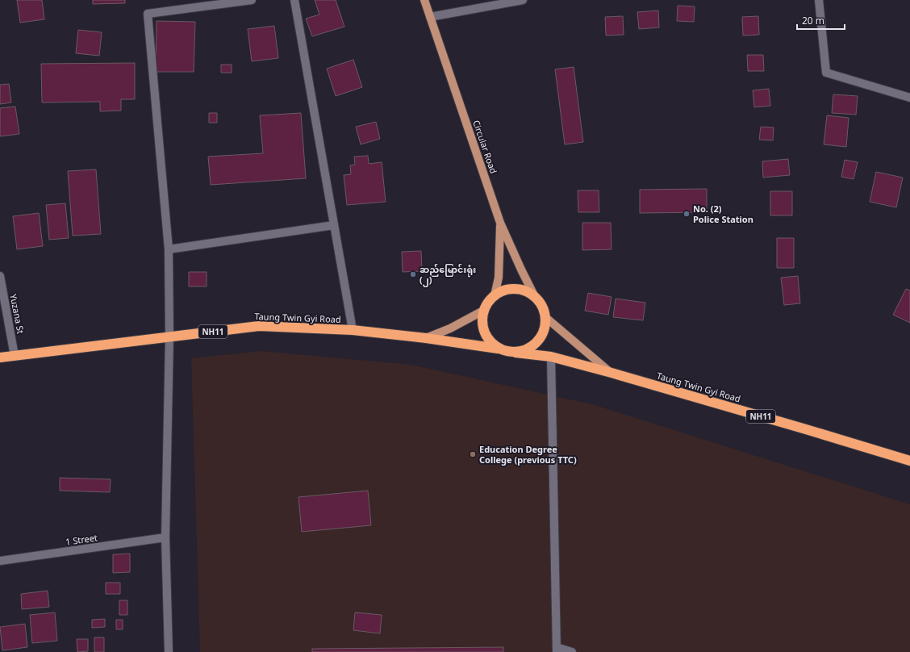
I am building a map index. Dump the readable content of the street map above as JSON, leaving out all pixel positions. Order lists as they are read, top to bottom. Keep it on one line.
{"streets":{"highway":["Taung Twin Gyi Road","NH11"],"main road":["Circular Road"],"street":["Yuzana St","1 Street"]},"crossings":[["Circular Road","Taung Twin Gyi Road"],["Circular Road","NH11"],["Yuzana St","Taung Twin Gyi Road"],["Taung Twin Gyi Road","NH11"]],"places":["No. (2) Police Station","ဆည်မြောင်းရုံး (၂)","Education Degree College (previous TTC)"],"scale_bar":"20 m"}
